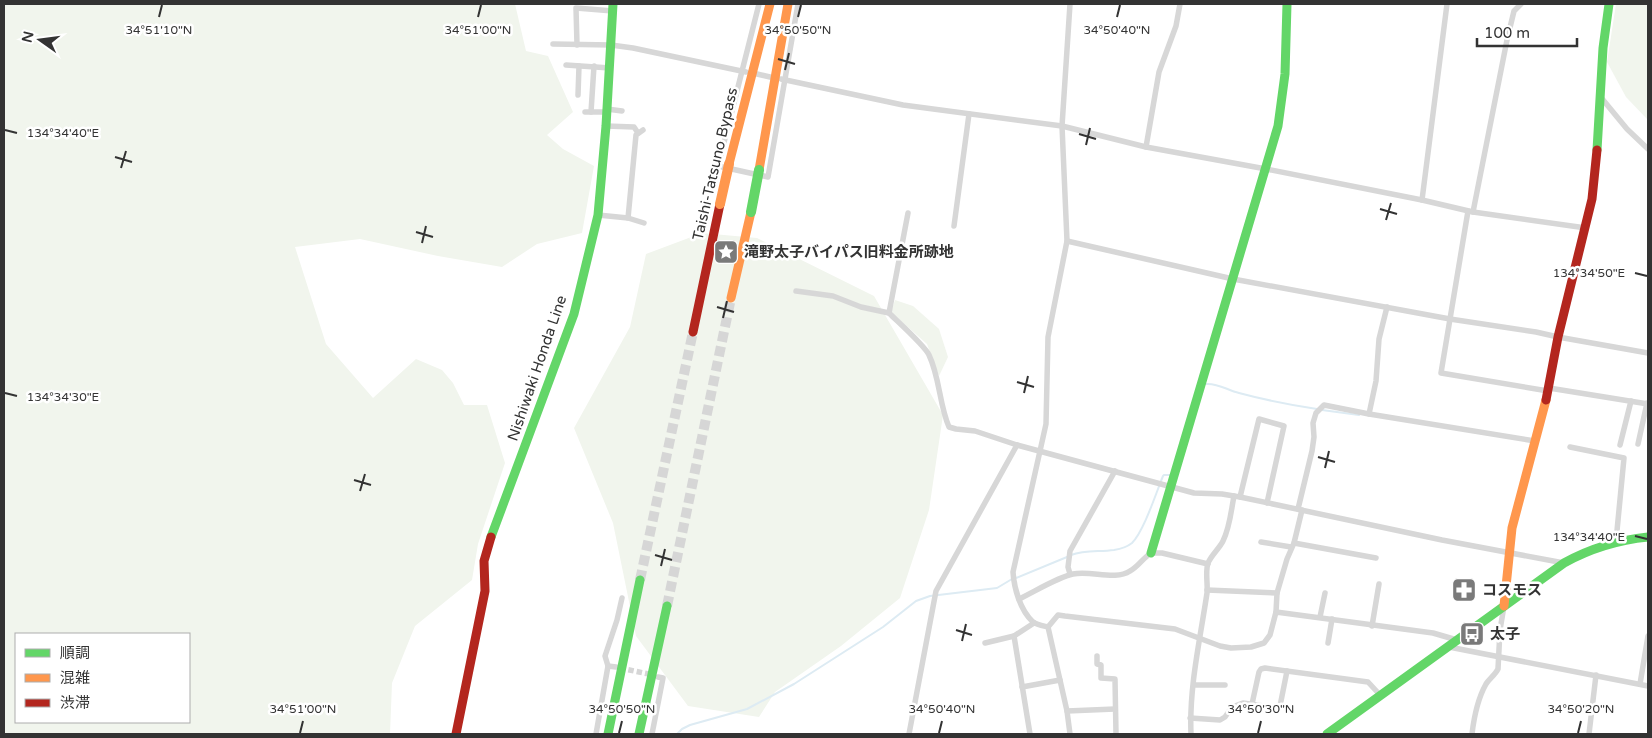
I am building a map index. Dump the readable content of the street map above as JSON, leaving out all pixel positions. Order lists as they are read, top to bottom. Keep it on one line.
{"streets":{"main road":["Taishi-Tatsuno Bypass","Nishiwaki Honda Line"]},"places":{"place":["滝野太子バイパス旧料金所跡地"],"pharmacy":["コスモス"],"bus stop":["太子"]},"legend":["順調","混雑","渋滞"],"scale_bar":"100 m","north":"left","coordinates":["34°51'10\"N","34°51'00\"N","34°50'50\"N","34°50'40\"N","134°34'40\"E","134°34'50\"E","134°34'30\"E","34°50'30\"N","34°50'20\"N"]}
